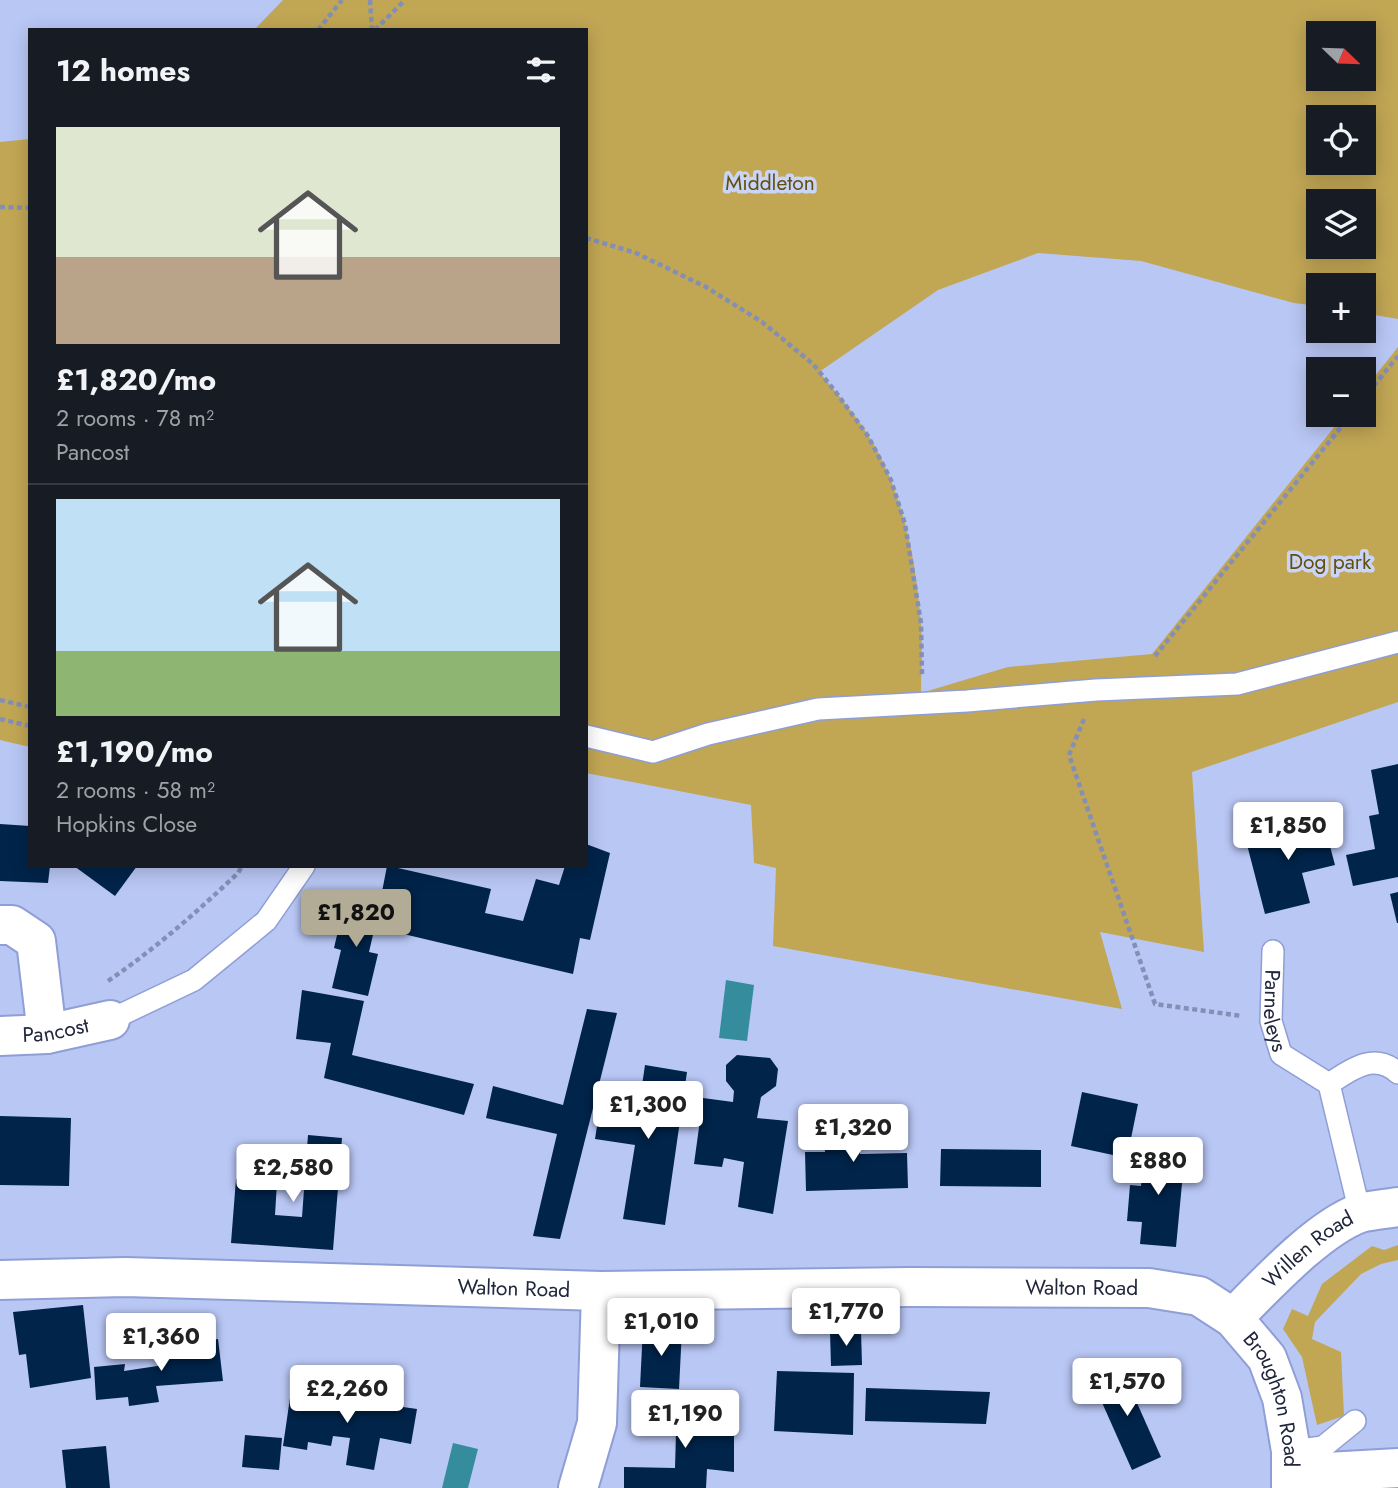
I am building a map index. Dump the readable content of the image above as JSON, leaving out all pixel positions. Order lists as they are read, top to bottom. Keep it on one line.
{"streets":{"street":["Pancost","Willen Road","Walton Road","Broughton Road"],"lane":["Parneleys"]},"crossings":[["Willen Road","Walton Road"],["Willen Road","Broughton Road"],["Walton Road","Broughton Road"]],"parks":["Middleton","Dog park"],"north":"bottom right","page":{"map_buttons":["+","−"],"heading":"12 homes","list":[{"name":"£1,820/mo","note":"2 rooms · 78 m² · Pancost"},{"name":"£1,190/mo","note":"2 rooms · 58 m² · Hopkins Close"}],"price":["£1,850","£1,820","£1,300","£1,320","£880","£2,580","£1,770","£1,010","£1,360","£1,570","£2,260","£1,190"]}}
